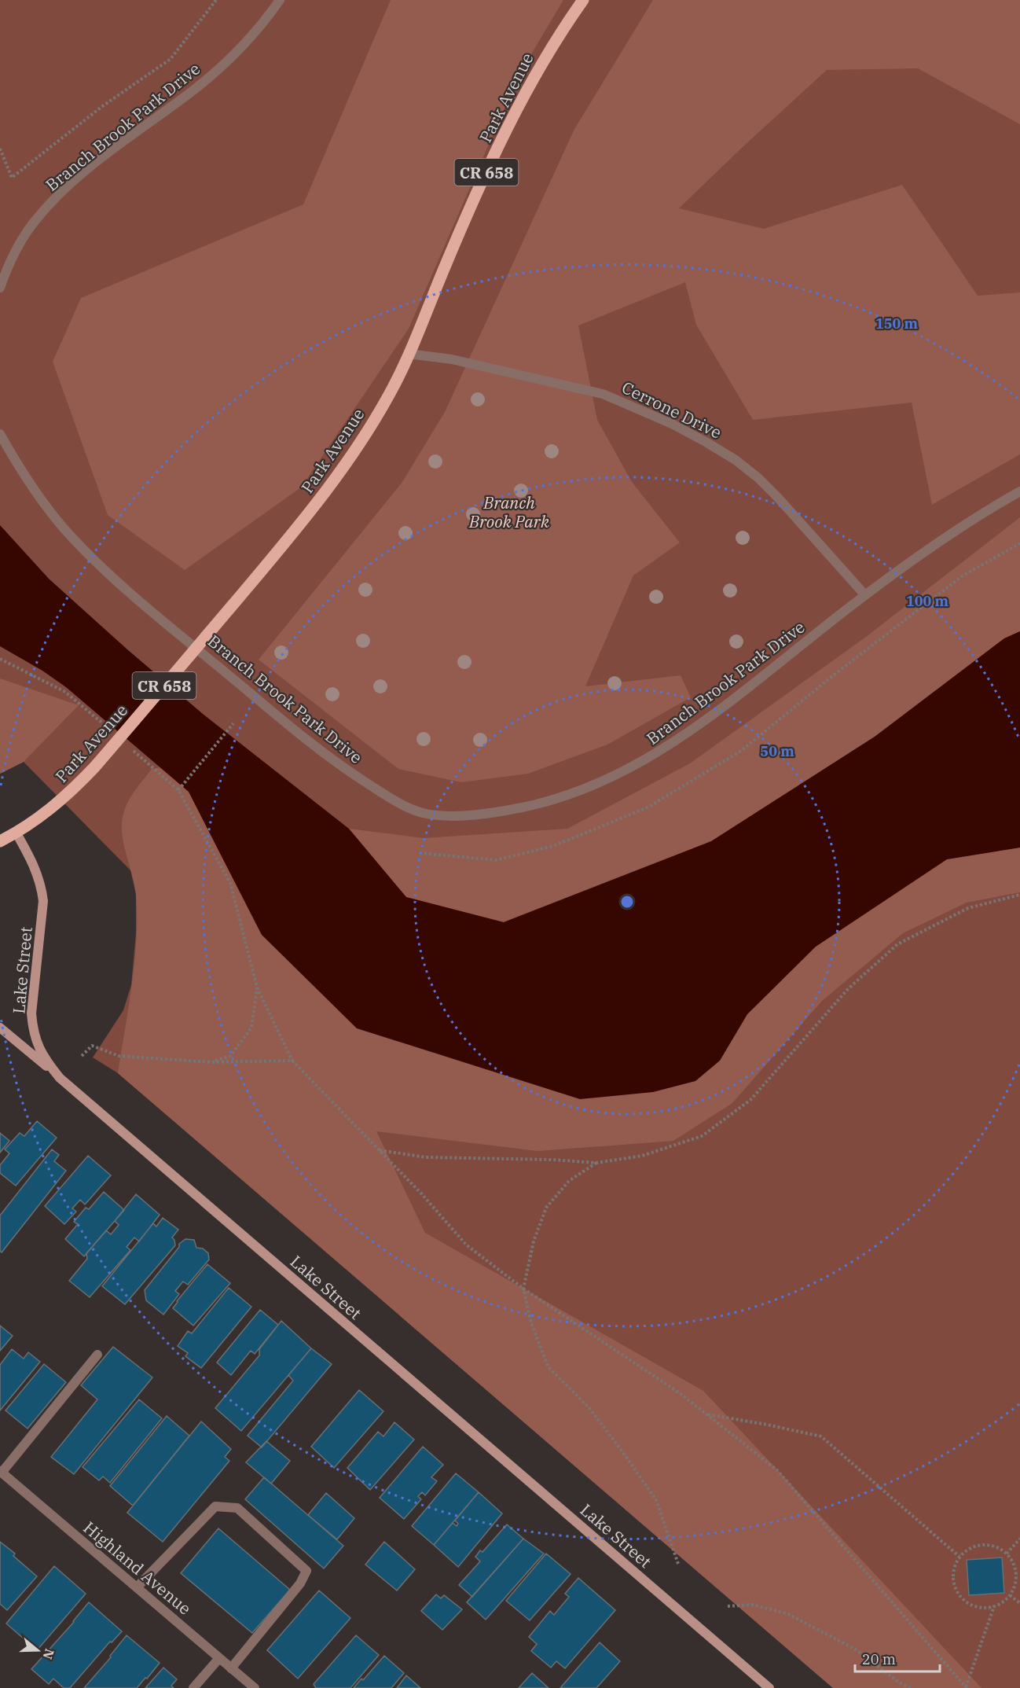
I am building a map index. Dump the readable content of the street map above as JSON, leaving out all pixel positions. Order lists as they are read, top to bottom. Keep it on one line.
{"streets":{"main road":["Park Avenue","CR 658"],"street":["Branch Brook Park Drive","Cerrone Drive","Lake Street","Highland Avenue"]},"crossings":[["Park Avenue","Cerrone Drive"],["Park Avenue","Lake Street"],["Branch Brook Park Drive","Cerrone Drive"]],"parks":["Branch Brook Park"],"scale_bar":"20 m","north":"right","rings":["150 m","100 m","50 m"]}
